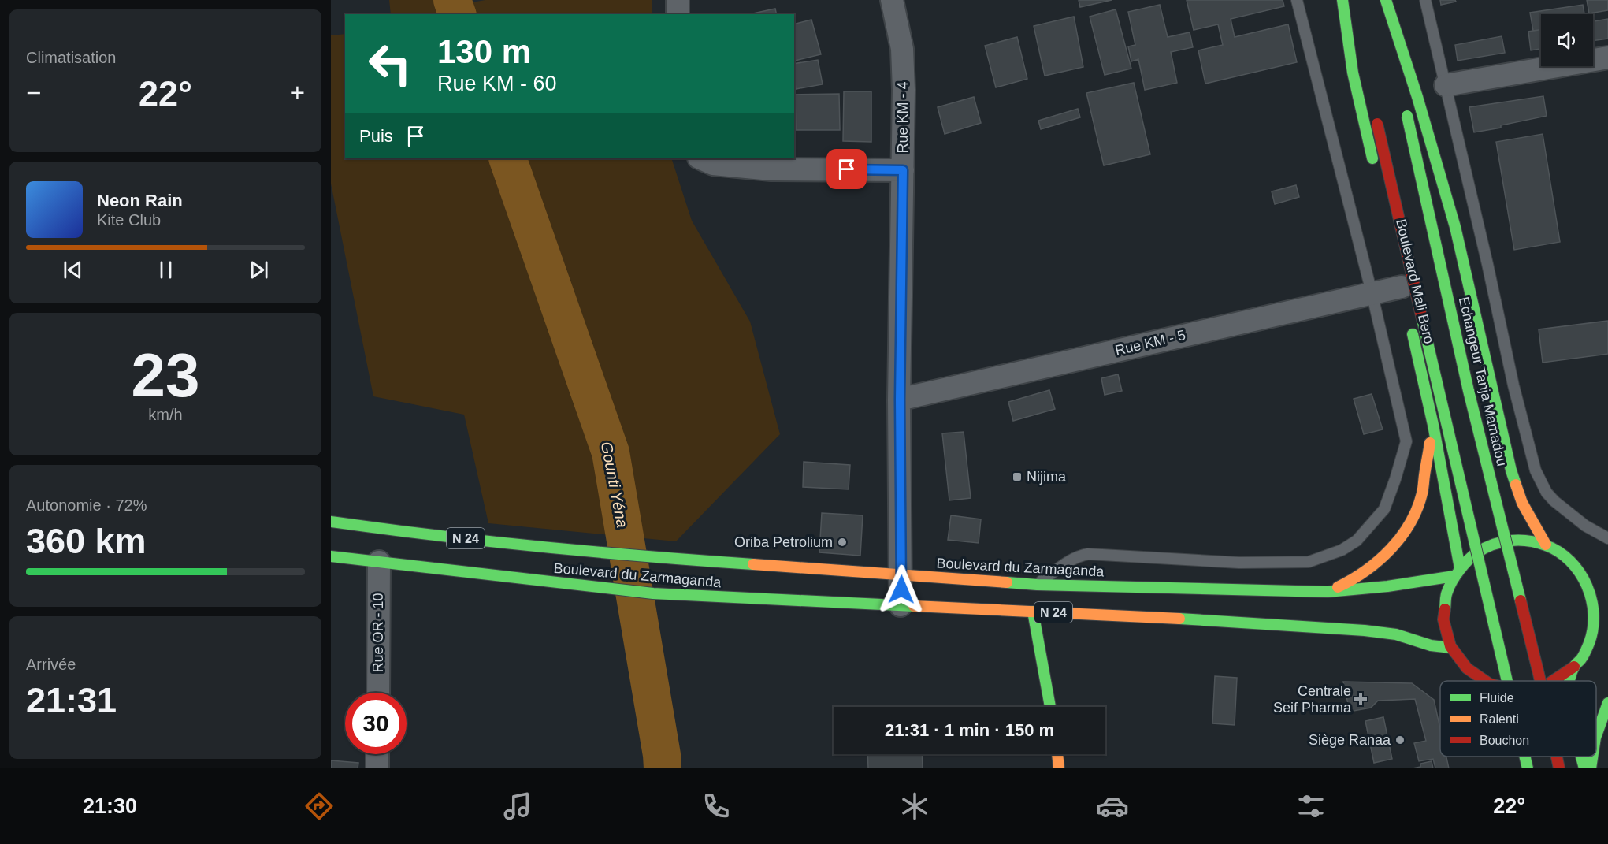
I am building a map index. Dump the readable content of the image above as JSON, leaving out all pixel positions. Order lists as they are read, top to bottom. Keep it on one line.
{"streets":{"main road":["Boulevard Mali Bero","Echangeur Tanja Mamadou","N 24","Boulevard du Zarmaganda"],"street":["Rue KM - 4","Rue KM - 5","Rue OR - 10"]},"crossings":[["Rue KM - 4","Rue KM - 5"],["Rue KM - 4","Boulevard du Zarmaganda"],["Boulevard Mali Bero","Boulevard du Zarmaganda"],["Boulevard du Zarmaganda","Rue OR - 10"]],"water":["Gounti Yéna"],"places":{"transit":["Nijima"],"other":["Oriba Petrolium","Siège Ranaa"],"health":["Centrale Seif Pharma"]},"legend":["Fluide","Ralenti","Bouchon"],"page":{"tile":["Climatisation",["23","km/h"],["Autonomie · 72%","360 km"],["Arrivée","21:31"]],"turn":["130 m","Rue KM - 60"],"heat":["−","22°","+"],"then":"Puis","song":["Neon Rain","Kite Club"],"limit":"30","trip":"21:31 · 1 min · 150 m","tabs":["21:30","22°"]}}
